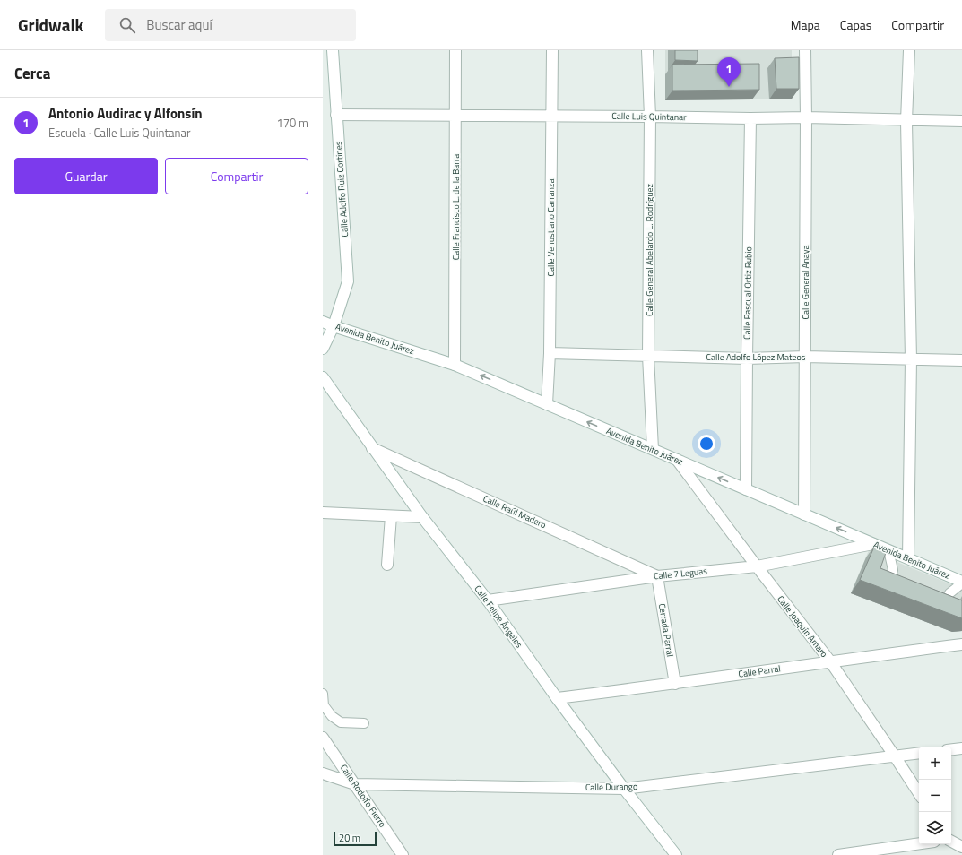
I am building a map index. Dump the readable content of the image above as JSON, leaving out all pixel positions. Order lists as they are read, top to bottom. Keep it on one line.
{"streets":{"street":["Calle Luis Quintanar","Calle Adolfo Ruiz Cortines","Calle Francisco L. de la Barra","Calle Venustiano Carranza","Calle General Abelardo L. Rodríguez","Calle General Anaya","Calle Pascual Ortiz Rubio","Avenida Benito Juárez","Calle Adolfo López Mateos","Calle Raúl Madero","Calle 7 Leguas","Calle Felipe Ángeles","Calle Joaquín Amaro","Cerrada Parral","Calle Parral","Calle Durango","Calle Rodolfo Fierro"]},"crossings":[["Calle Luis Quintanar","Calle Adolfo Ruiz Cortines"],["Calle Luis Quintanar","Calle Francisco L. de la Barra"],["Calle Luis Quintanar","Calle Venustiano Carranza"],["Calle Luis Quintanar","Calle General Abelardo L. Rodríguez"],["Calle Luis Quintanar","Calle General Anaya"],["Calle Luis Quintanar","Calle Pascual Ortiz Rubio"],["Calle Adolfo Ruiz Cortines","Avenida Benito Juárez"],["Calle Francisco L. de la Barra","Avenida Benito Juárez"],["Calle Venustiano Carranza","Avenida Benito Juárez"],["Calle Venustiano Carranza","Calle Adolfo López Mateos"],["Calle General Abelardo L. Rodríguez","Avenida Benito Juárez"],["Calle General Abelardo L. Rodríguez","Calle Adolfo López Mateos"],["Calle General Anaya","Avenida Benito Juárez"],["Calle General Anaya","Calle Adolfo López Mateos"],["Calle Pascual Ortiz Rubio","Avenida Benito Juárez"],["Calle Pascual Ortiz Rubio","Calle Adolfo López Mateos"],["Avenida Benito Juárez","Calle 7 Leguas"],["Avenida Benito Juárez","Calle Joaquín Amaro"],["Calle Raúl Madero","Calle 7 Leguas"],["Calle Raúl Madero","Calle Felipe Ángeles"],["Calle Raúl Madero","Cerrada Parral"],["Calle 7 Leguas","Calle Felipe Ángeles"],["Calle 7 Leguas","Calle Joaquín Amaro"],["Calle 7 Leguas","Cerrada Parral"],["Calle Felipe Ángeles","Calle Parral"],["Calle Felipe Ángeles","Calle Durango"],["Calle Joaquín Amaro","Calle Parral"],["Calle Joaquín Amaro","Calle Durango"],["Cerrada Parral","Calle Parral"],["Calle Durango","Calle Rodolfo Fierro"]],"one_way":["Avenida Benito Juárez"],"scale_bar":"20 m","page":{"header":"Gridwalk","search":"Buscar aquí","nav":["Mapa","Capas","Compartir"],"heading":"Cerca","pins":"1","list":[{"mark":"1","name":"Antonio Audirac y Alfonsín","note":"Escuela · Calle Luis Quintanar","value":"170 m"}],"buttons":["Guardar","Compartir"],"map_buttons":["+","−"],"scale":"20 m"}}
